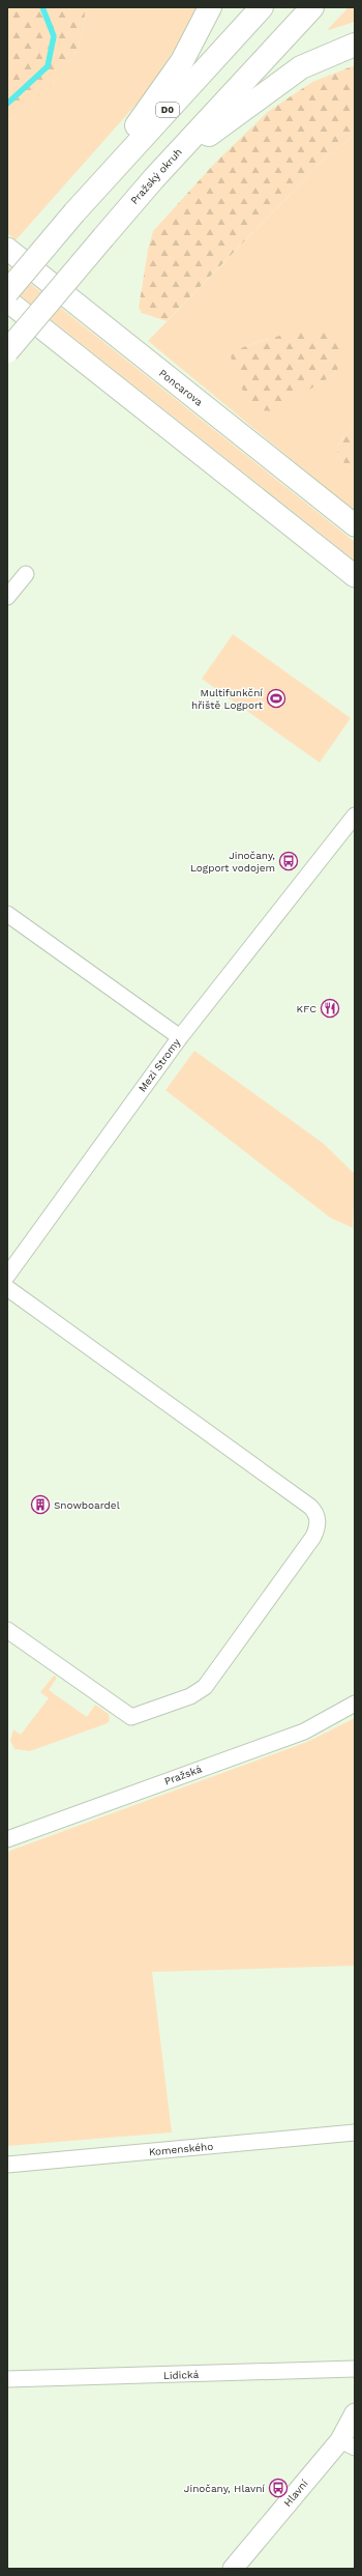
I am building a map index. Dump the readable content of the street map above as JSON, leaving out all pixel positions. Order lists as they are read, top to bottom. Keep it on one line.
{"streets":{"highway":["D0","Pražský okruh"],"main road":["Poncarova"],"street":["Mezi Stromy","Pražská","Komenského","Lidická","Hlavní"]},"places":{"sports":["Multifunkční hřiště Logport"],"bus stop":["Jinočany, Logport vodojem","Jinočany, Hlavní"],"restaurant":["KFC"],"building":["Snowboardel"]}}
